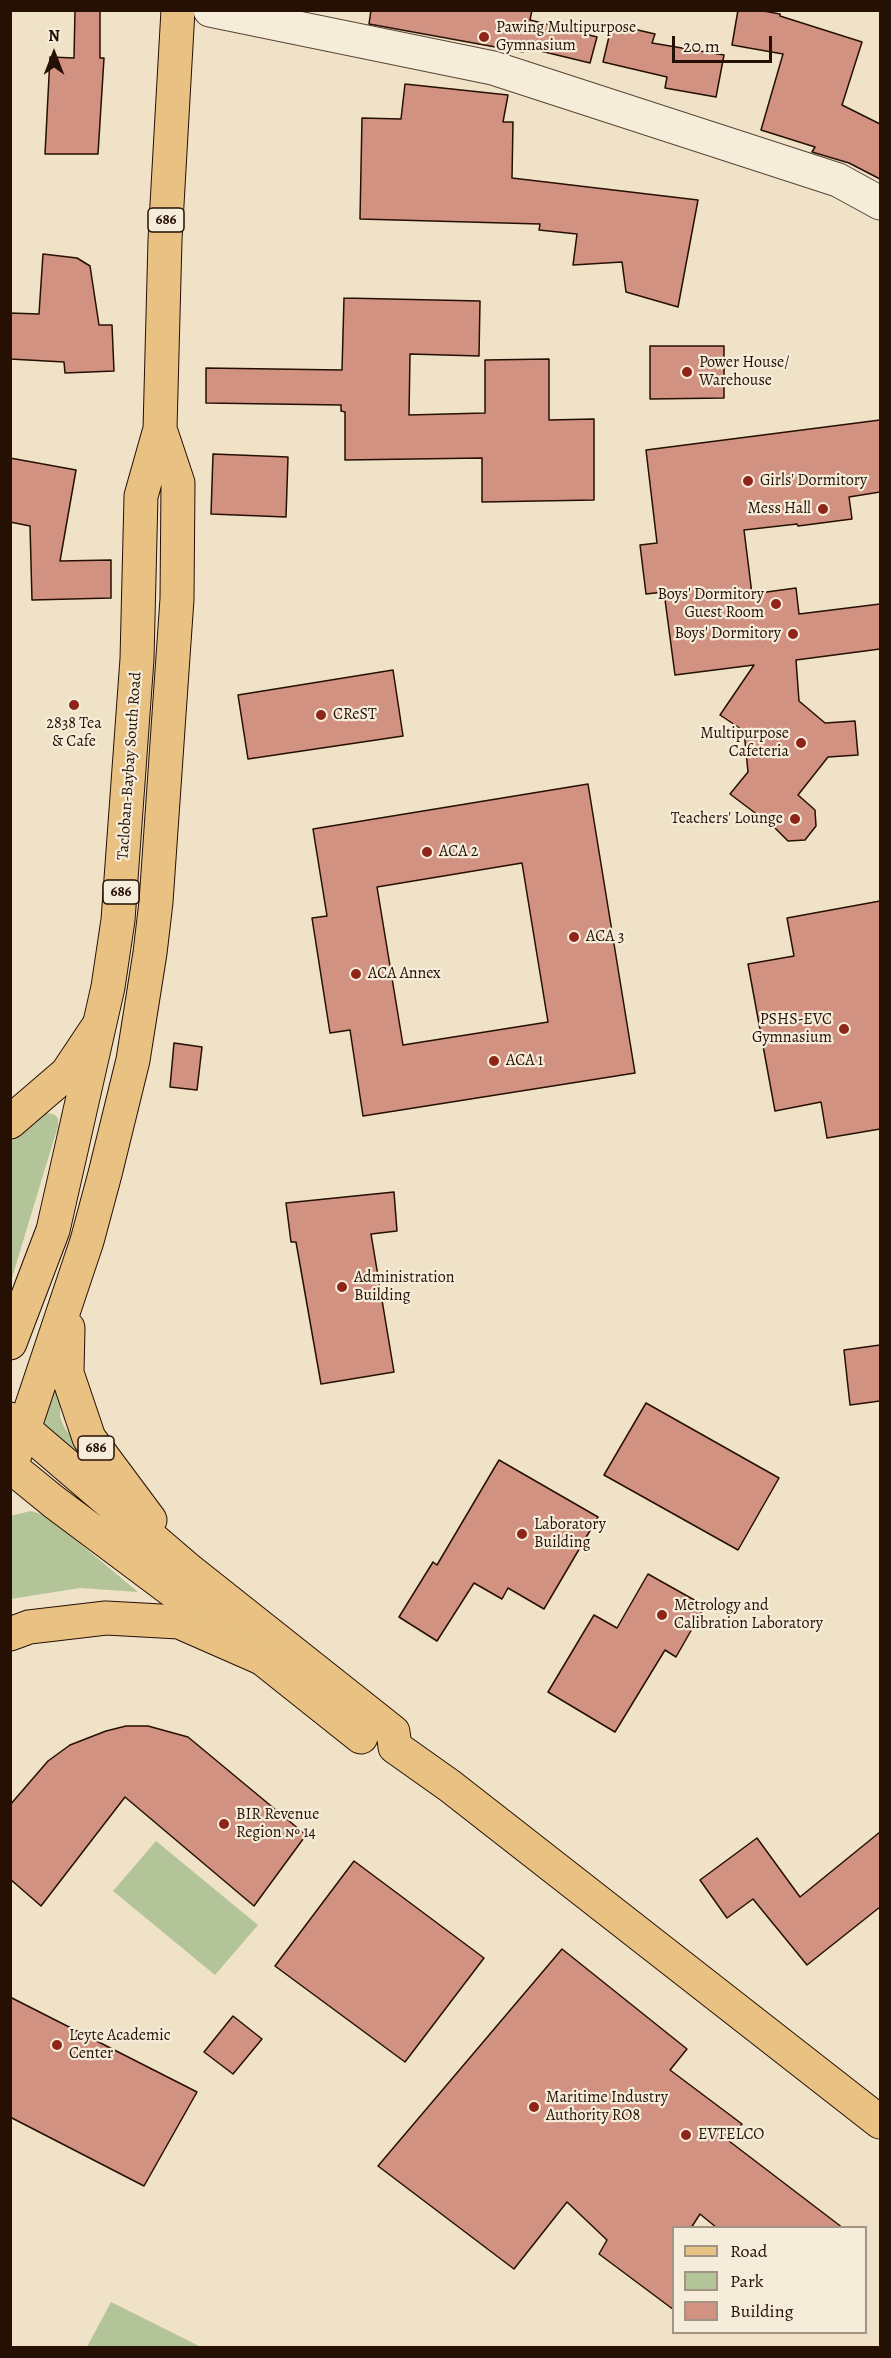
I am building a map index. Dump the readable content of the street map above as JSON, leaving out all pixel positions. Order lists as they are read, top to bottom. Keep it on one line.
{"streets":{"main road":["686","Tacloban-Baybay South Road"]},"crossings":[["686","Tacloban-Baybay South Road"]],"places":["Pawing Multipurpose Gymnasium","Power House/ Warehouse","Girls' Dormitory","Mess Hall","Boys' Dormitory Guest Room","Boys' Dormitory","2838 Tea & Cafe","CReST","Multipurpose Cafeteria","Teachers' Lounge","ACA 2","ACA 3","ACA Annex","PSHS-EVC Gymnasium","ACA 1","Administration Building","Laboratory Building","Metrology and Calibration Laboratory","BIR Revenue Region № 14","Leyte Academic Center","Maritime Industry Authority RO8","EVTELCO"],"legend":["Road","Park","Building"],"scale_bar":"20 m","north":"top"}
